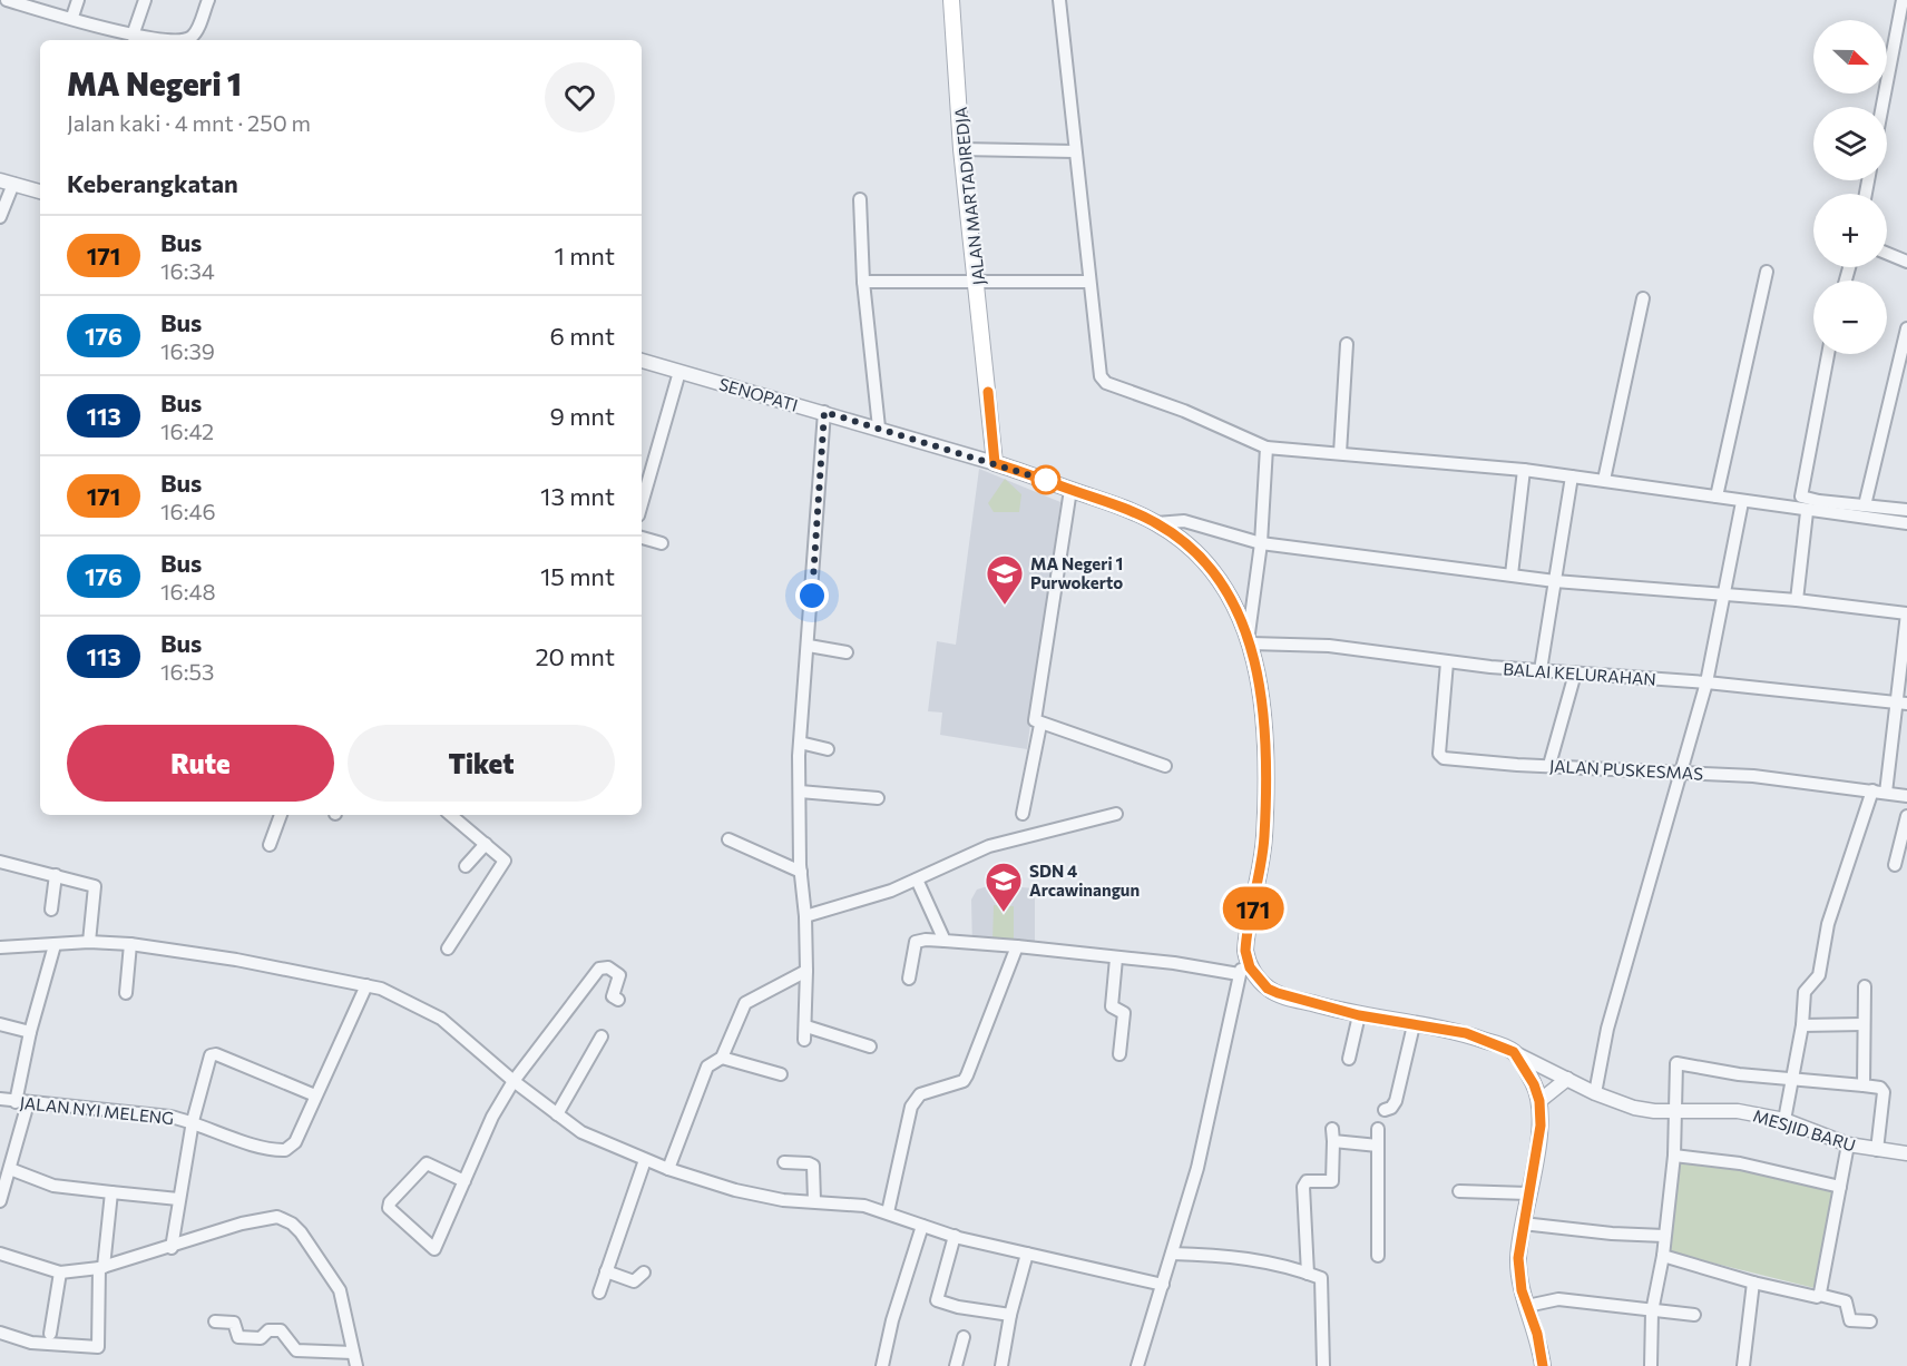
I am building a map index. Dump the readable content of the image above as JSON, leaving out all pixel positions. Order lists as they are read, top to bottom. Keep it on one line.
{"streets":{"main road":["JALAN MARTADIREDJA"],"street":["SENOPATI","BALAI KELURAHAN","JALAN PUSKESMAS","JALAN NYI MELENG","MESJID BARU"]},"crossings":[["JALAN MARTADIREDJA","SENOPATI"],["BALAI KELURAHAN","JALAN PUSKESMAS"]],"places":{"school or university":["MA Negeri 1 Purwokerto","SDN 4 Arcawinangun"]},"lines":["bus line 171"],"north":"right","page":{"on_map":"171","map_buttons":["+","−"],"heading":[["MA Negeri 1","Jalan kaki · 4 mnt · 250 m"],"Keberangkatan"],"list":[{"mark":"171","name":"Bus","note":"16:34","value":"1 mnt"},{"mark":"176","name":"Bus","note":"16:39","value":"6 mnt"},{"mark":"113","name":"Bus","note":"16:42","value":"9 mnt"},{"mark":"171","name":"Bus","note":"16:46","value":"13 mnt"},{"mark":"176","name":"Bus","note":"16:48","value":"15 mnt"},{"mark":"113","name":"Bus","note":"16:53","value":"20 mnt"}],"buttons":["Rute","Tiket"]}}
